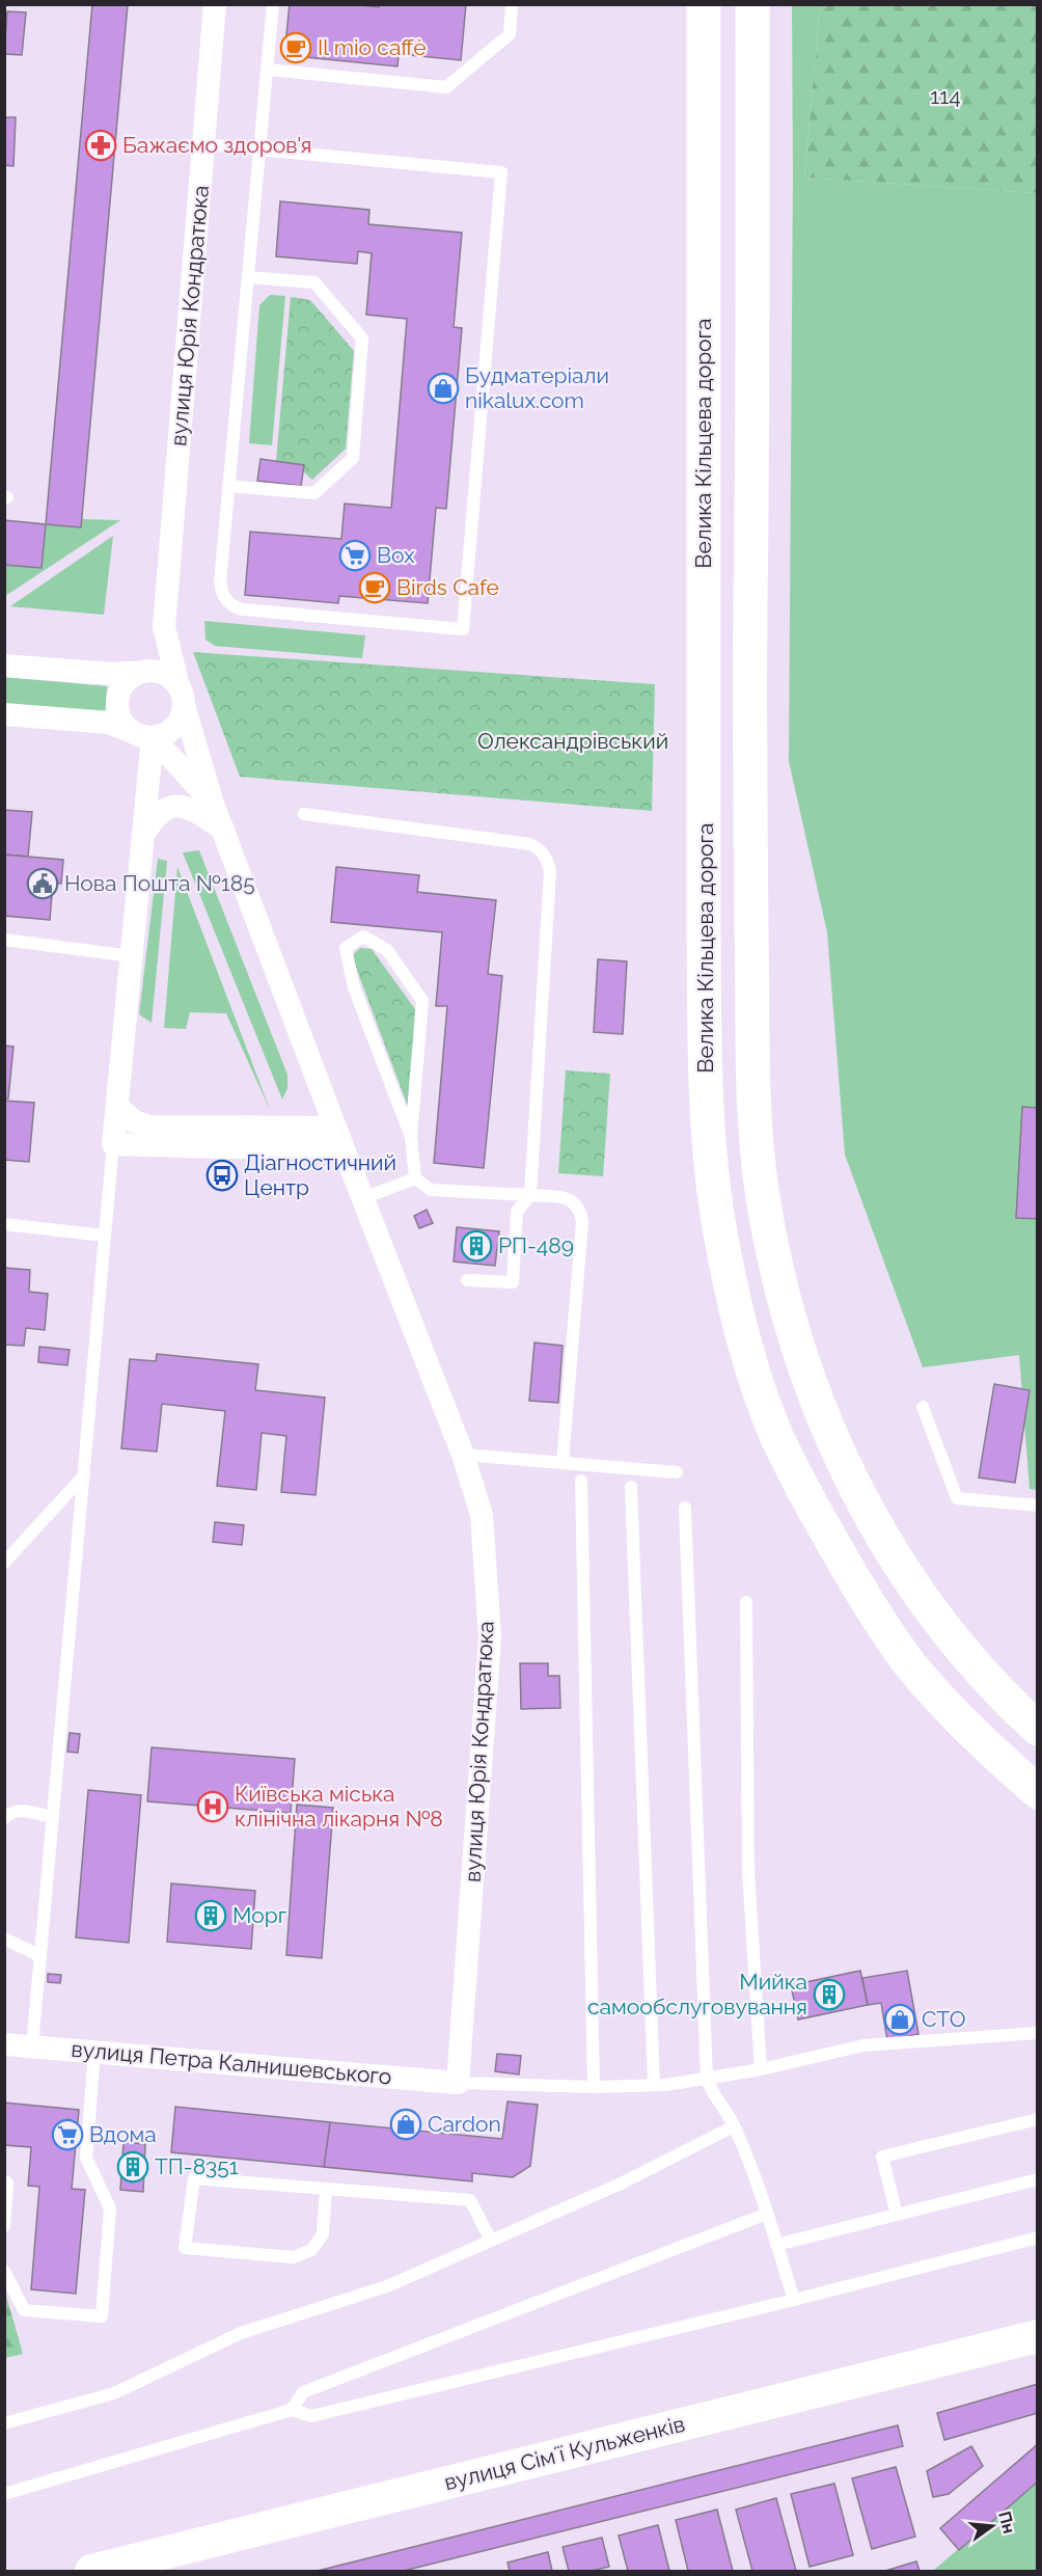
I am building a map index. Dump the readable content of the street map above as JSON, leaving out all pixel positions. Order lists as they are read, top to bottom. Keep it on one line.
{"streets":{"main road":["Велика Кільцева дорога","вулиця Сімʼї Кульженків"],"street":["вулиця Юрія Кондратюка","вулиця Петра Калнишевського"]},"crossings":[["вулиця Юрія Кондратюка","вулиця Петра Калнишевського"]],"parks":["114","Олександрівський"],"places":{"cafe":["Il mio caffè","Birds Cafe"],"pharmacy":["Бажаємо здоров'я"],"shop":["Будматеріали nikalux.com","СТО","Cardon"],"supermarket":["Box","Вдома"],"public building":["Нова Пошта №185"],"bus stop":["Діагностичний Центр"],"building":["РП-489","Морг","Мийка самообслуговування","ТП-8351"],"hospital":["Київська міська клінічна лікарня №8"]},"north":"right"}
